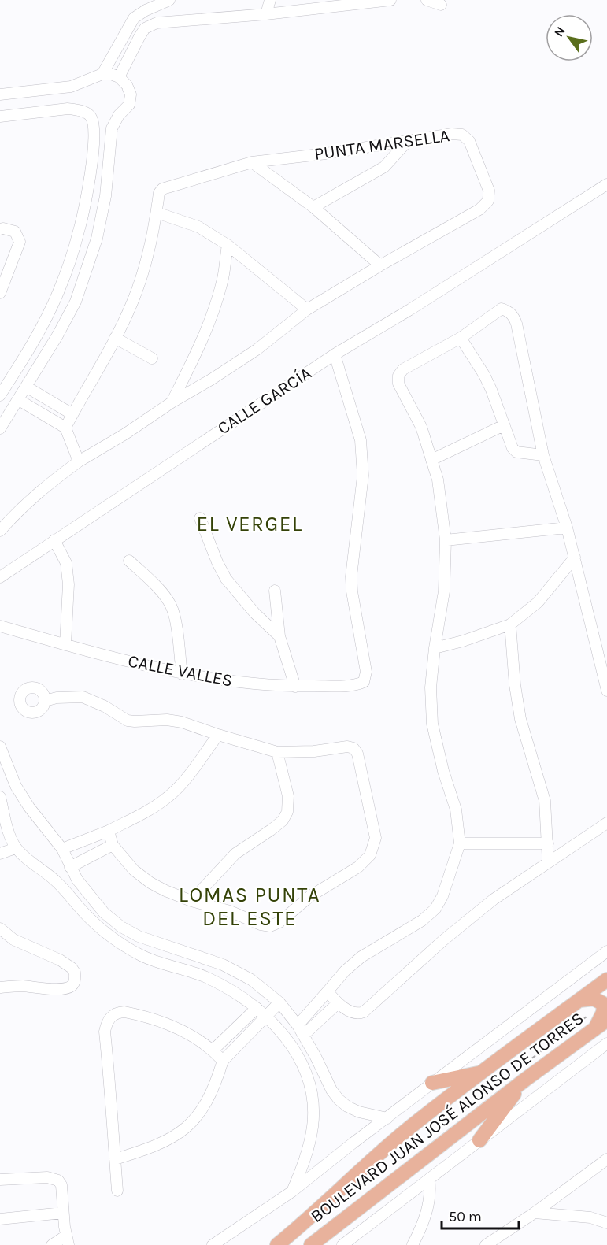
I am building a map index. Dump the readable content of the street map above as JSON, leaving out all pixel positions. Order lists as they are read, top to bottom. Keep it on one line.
{"streets":{"main road":["BOULEVARD JUAN JOSÉ ALONSO DE TORRES"],"street":["PUNTA MARSELLA","CALLE GARCÍA","CALLE VALLES"]},"crossings":[["CALLE GARCÍA","CALLE VALLES"]],"districts":["EL VERGEL","LOMAS PUNTA DEL ESTE"],"scale_bar":"50 m","north":"top left"}
